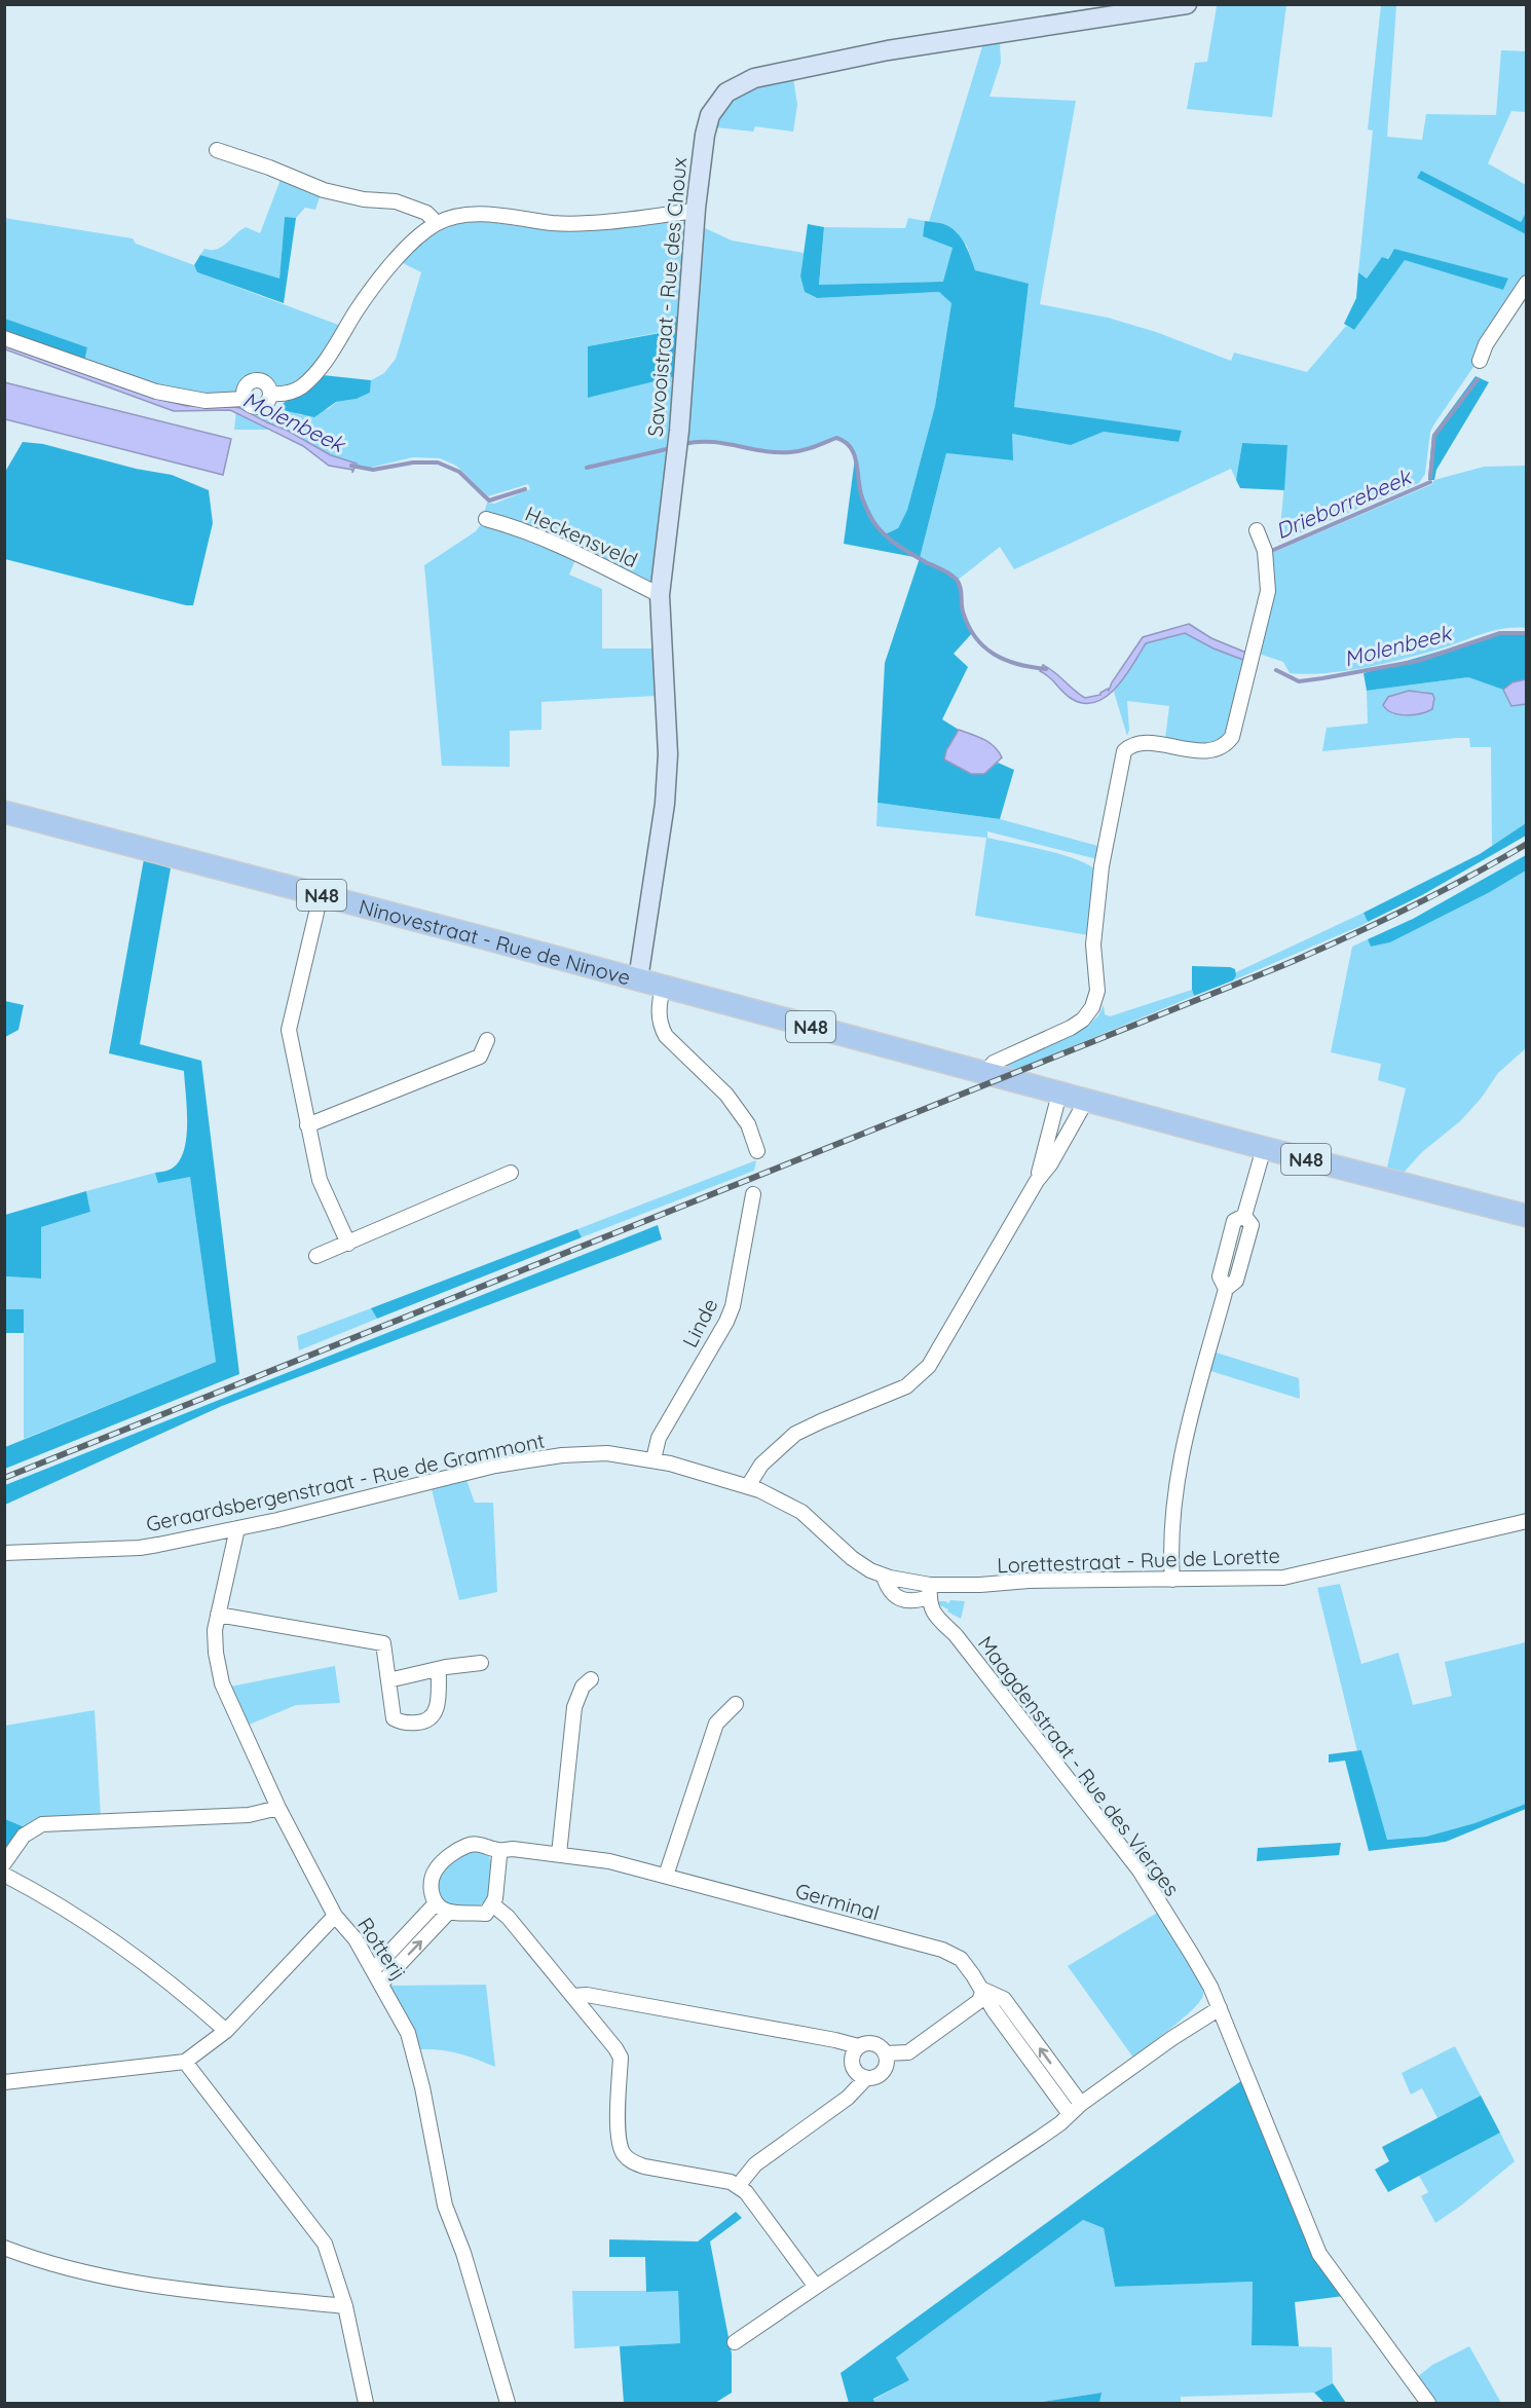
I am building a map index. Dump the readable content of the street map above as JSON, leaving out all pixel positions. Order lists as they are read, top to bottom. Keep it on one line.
{"streets":{"main road":["Savooistraat - Rue des Choux","N48","Ninovestraat - Rue de Ninove"],"street":["Heckensveld","Linde","Geraardsbergenstraat - Rue de Grammont","Lorettestraat - Rue de Lorette","Maagdenstraat - Rue des Vierges","Germinal","Rotterij"]},"crossings":[["Savooistraat - Rue des Choux","Heckensveld"],["Savooistraat - Rue des Choux","Ninovestraat - Rue de Ninove"],["N48","Ninovestraat - Rue de Ninove"],["Linde","Geraardsbergenstraat - Rue de Grammont"],["Geraardsbergenstraat - Rue de Grammont","Lorettestraat - Rue de Lorette"],["Geraardsbergenstraat - Rue de Grammont","Rotterij"],["Lorettestraat - Rue de Lorette","Maagdenstraat - Rue des Vierges"]],"water":["Molenbeek","Drieborrebeek"]}
